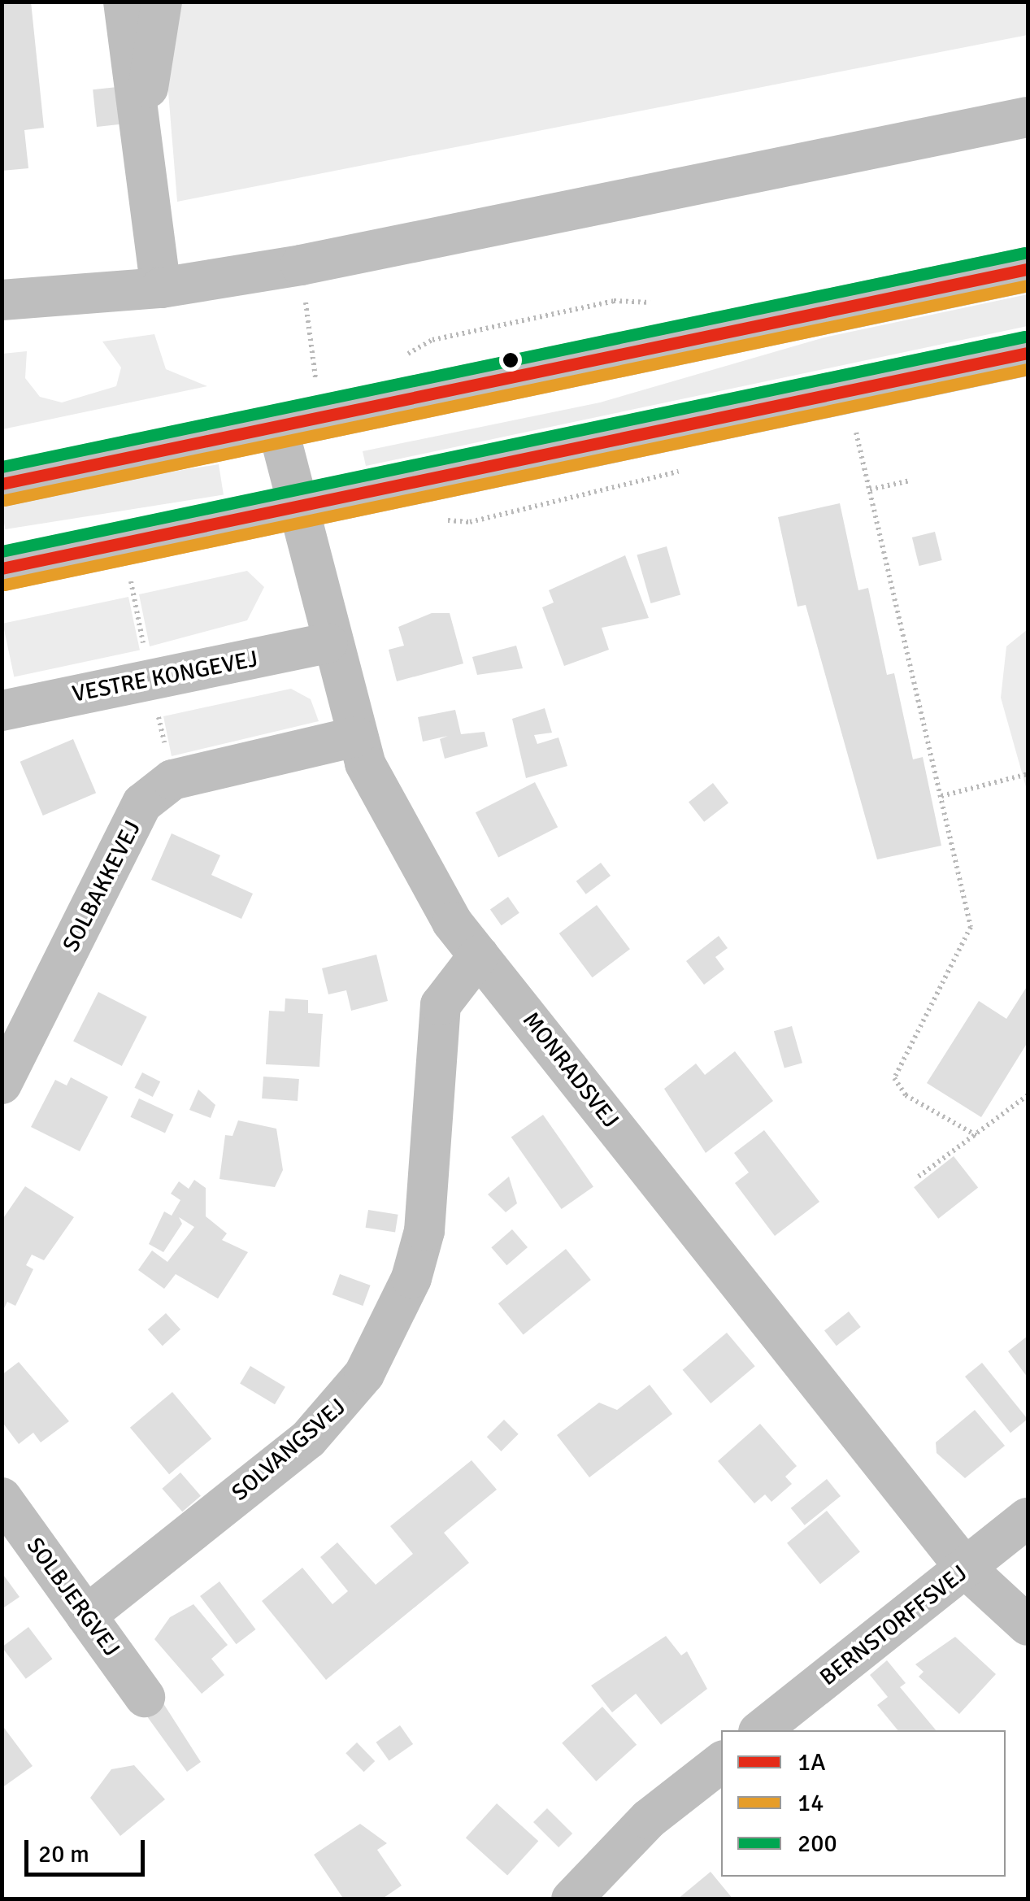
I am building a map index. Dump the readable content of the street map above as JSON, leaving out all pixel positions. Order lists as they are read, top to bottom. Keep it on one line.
{"streets":{"street":["VESTRE KONGEVEJ","SOLBAKKEVEJ","MONRADSVEJ","SOLVANGSVEJ","SOLBJERGVEJ","BERNSTORFFSVEJ"]},"crossings":[["VESTRE KONGEVEJ","MONRADSVEJ"],["SOLBAKKEVEJ","MONRADSVEJ"],["MONRADSVEJ","SOLVANGSVEJ"],["MONRADSVEJ","BERNSTORFFSVEJ"],["SOLVANGSVEJ","SOLBJERGVEJ"]],"lines":["transit line 200","transit line 1A","transit line 14"],"legend":["1A","14","200"],"scale_bar":"20 m"}
